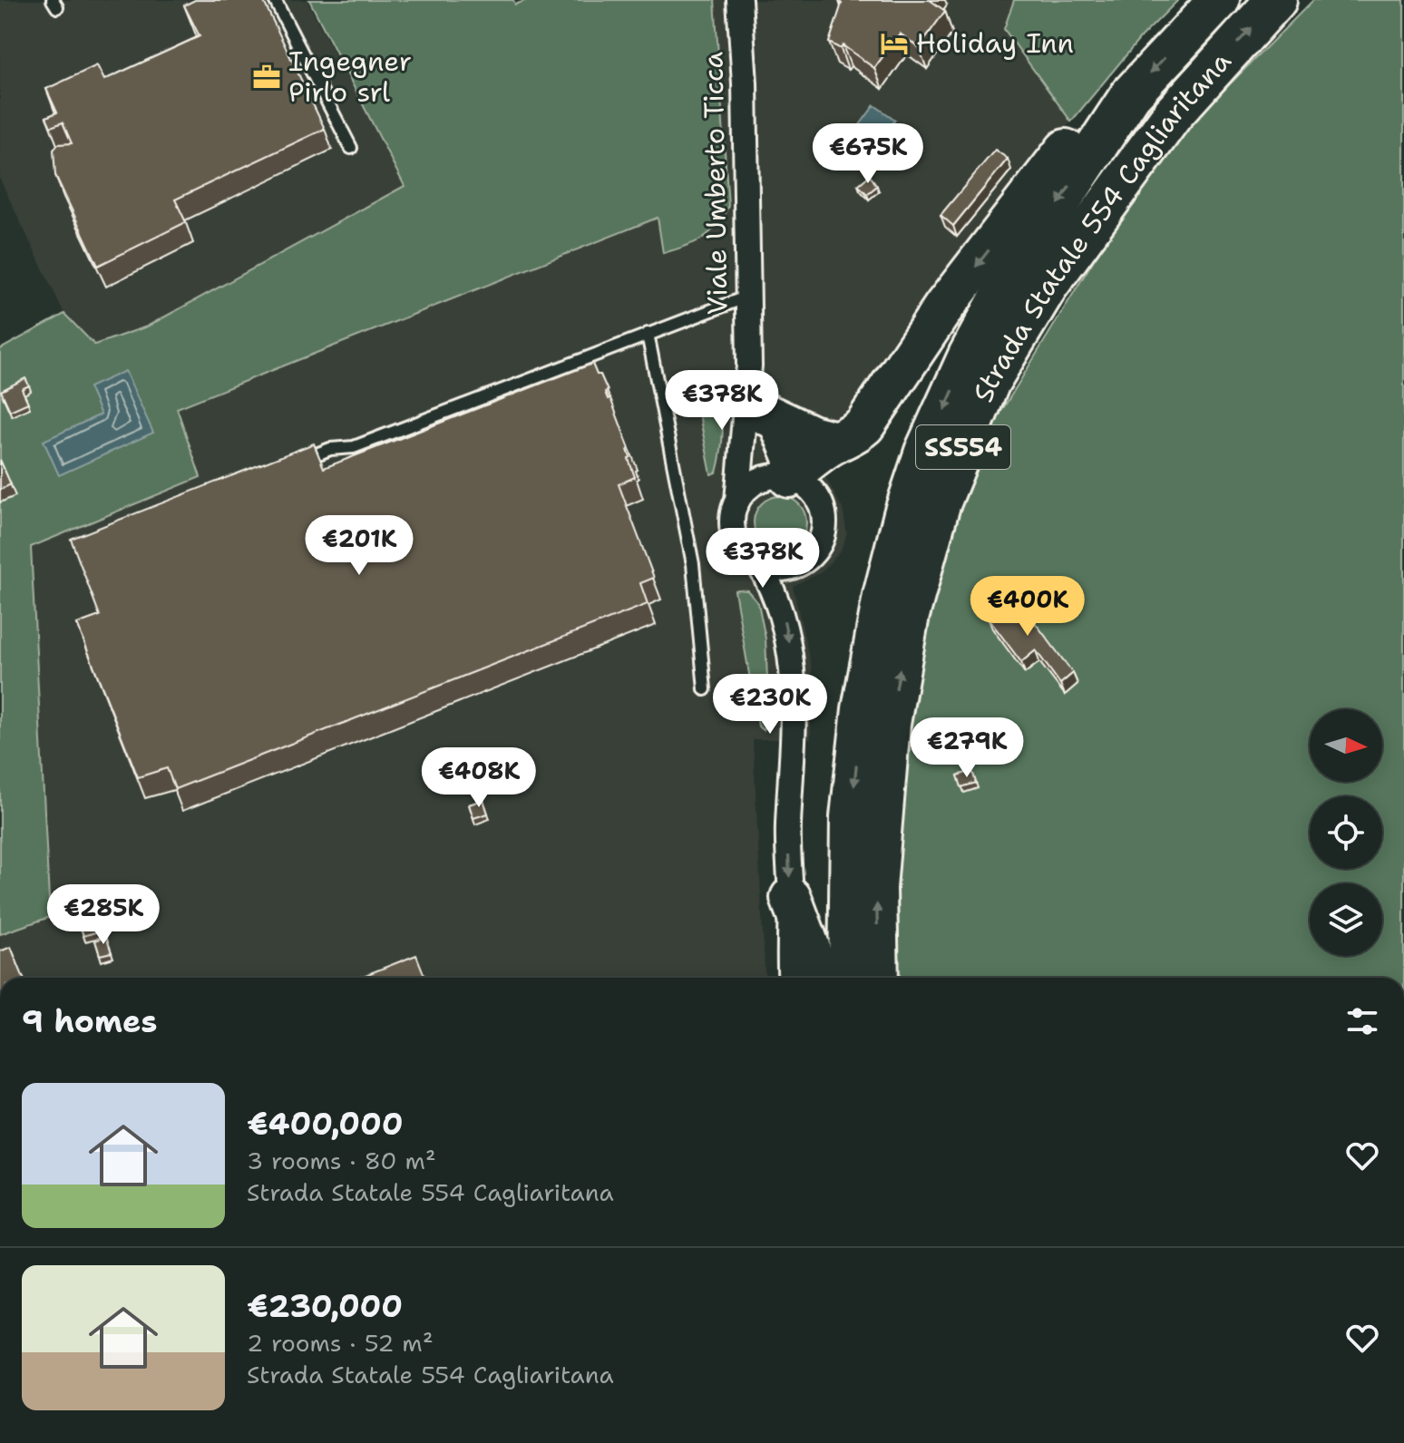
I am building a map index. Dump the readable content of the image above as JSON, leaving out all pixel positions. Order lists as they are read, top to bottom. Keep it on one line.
{"streets":{"highway":["Strada Statale 554 Cagliaritana","SS554"],"street":["Viale Umberto Ticca"]},"places":{"hotel":["Holiday Inn"],"office":["Ingegner Pirlo srl"]},"north":"right","page":{"price":["€675K","€378K","€201K","€378K","€400K","€230K","€279K","€408K","€285K"],"heading":"9 homes","list":[{"name":"€400,000","note":"3 rooms · 80 m² · Strada Statale 554 Cagliaritana"},{"name":"€230,000","note":"2 rooms · 52 m² · Strada Statale 554 Cagliaritana"}]}}
